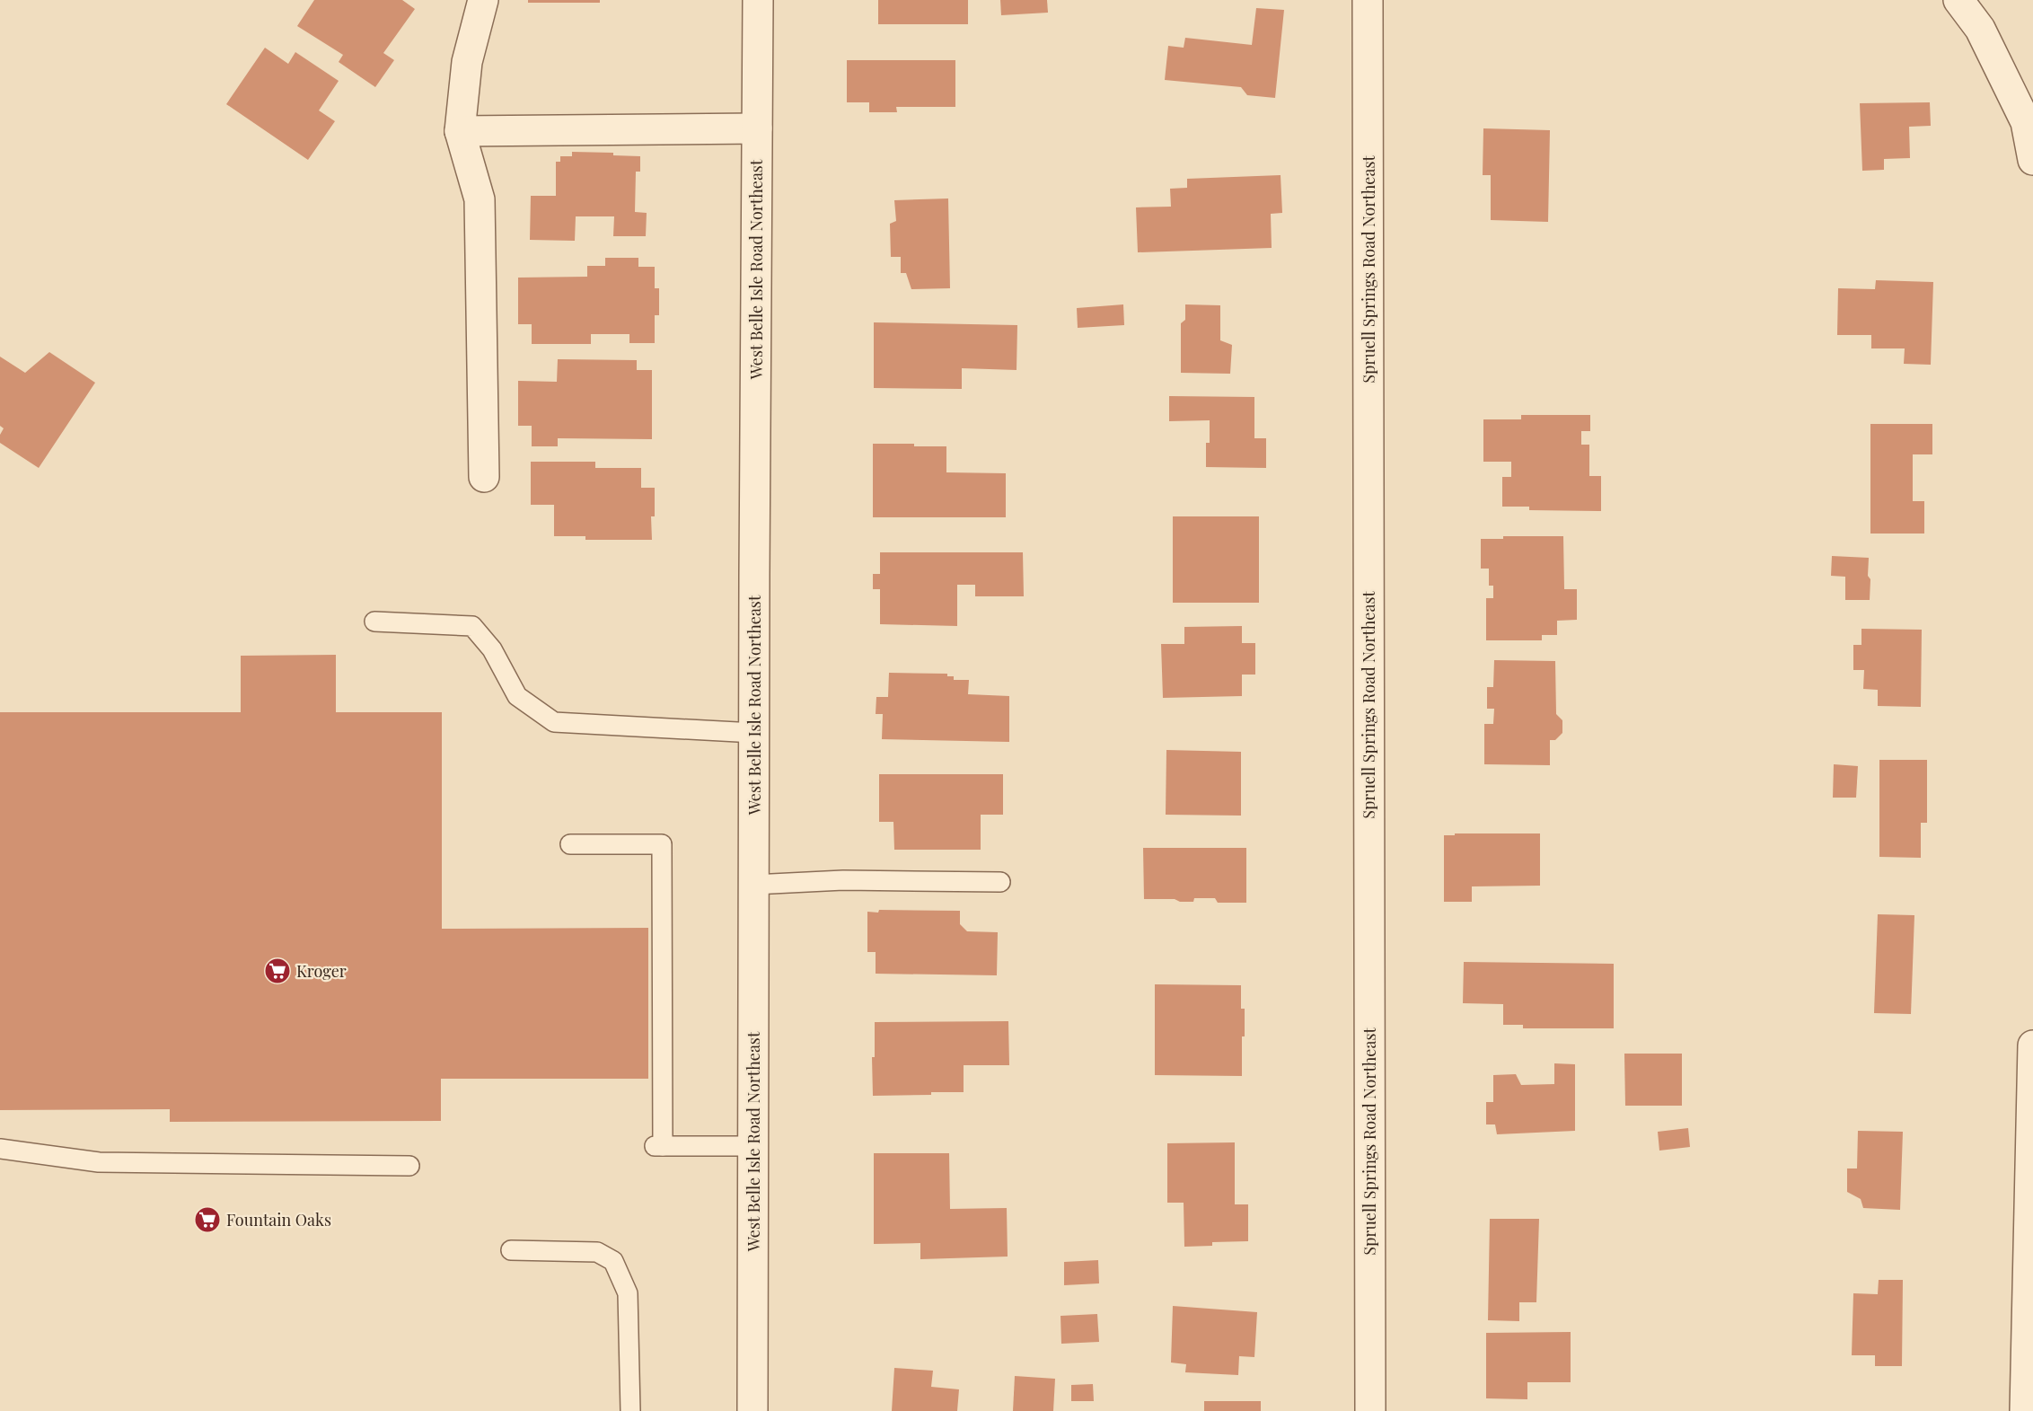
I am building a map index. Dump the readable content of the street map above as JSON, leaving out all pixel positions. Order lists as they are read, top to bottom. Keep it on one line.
{"streets":{"street":["West Belle Isle Road Northeast","Spruell Springs Road Northeast"]},"places":{"supermarket":["Kroger","Fountain Oaks"]}}
